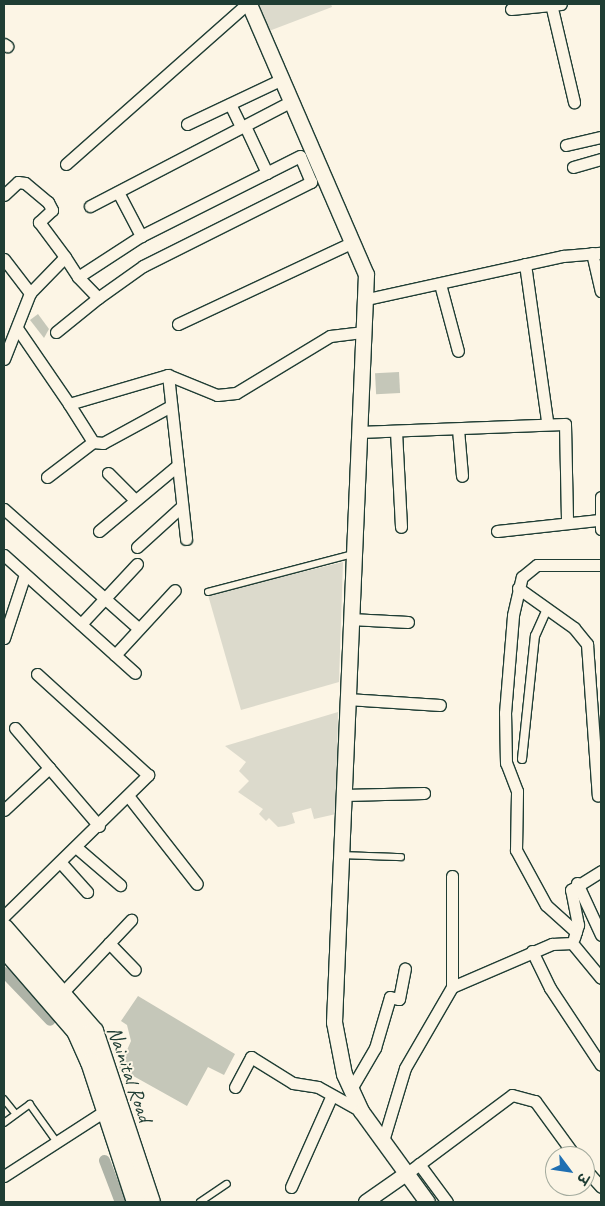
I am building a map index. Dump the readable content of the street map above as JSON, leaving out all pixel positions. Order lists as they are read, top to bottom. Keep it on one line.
{"streets":{"highway":["Nainital Road"]},"north":"bottom right"}
